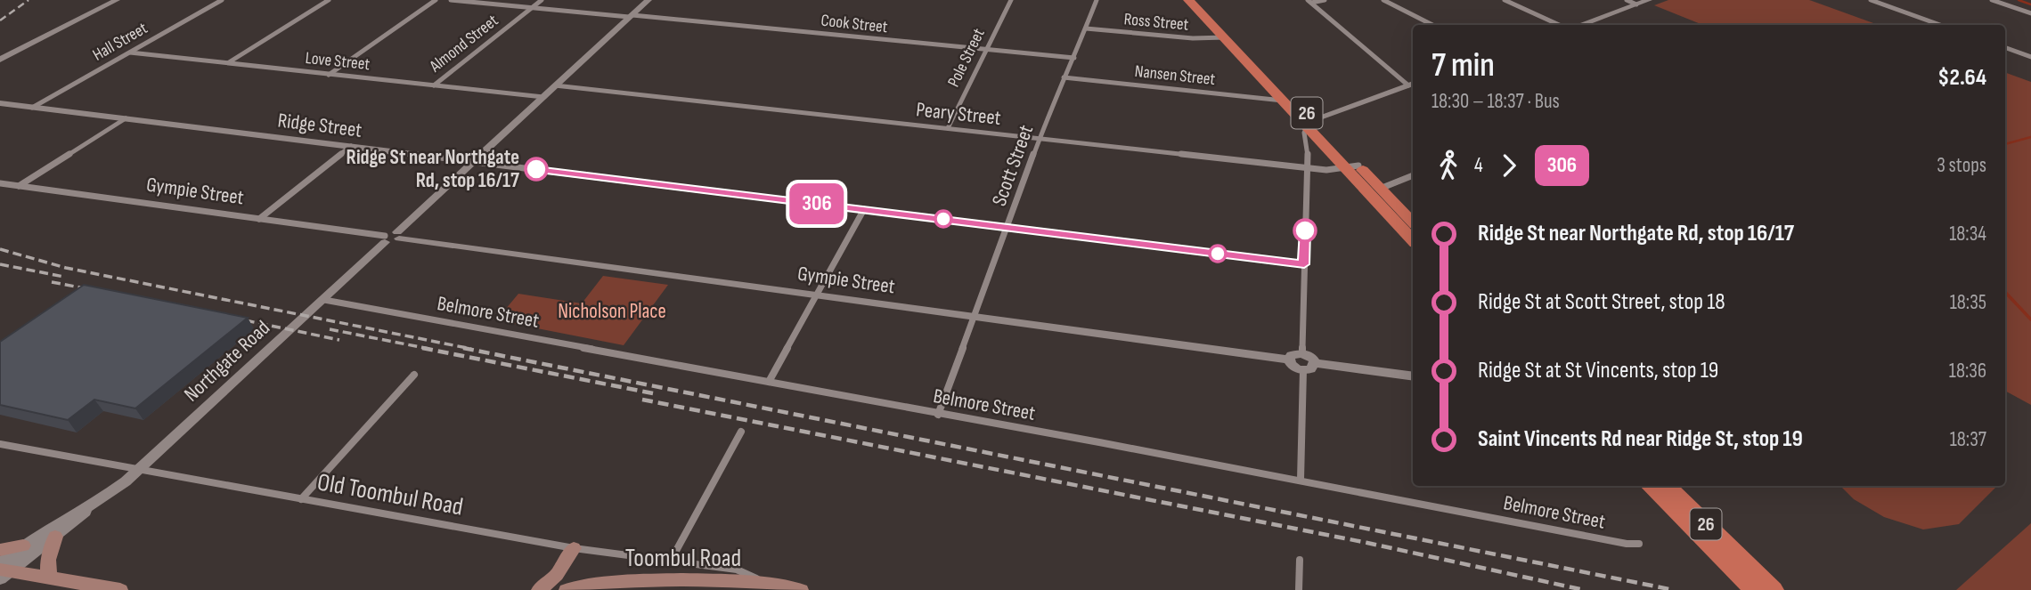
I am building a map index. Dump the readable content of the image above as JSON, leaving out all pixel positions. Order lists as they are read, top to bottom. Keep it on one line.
{"streets":{"highway":["26"],"main road":["Toombul Road"],"street":["Ross Street","Cook Street","Hall Street","Almond Street","Pole Street","Love Street","Nansen Street","Peary Street","Ridge Street","Scott Street","Gympie Street","Belmore Street","Northgate Road","Old Toombul Road"]},"crossings":[["Ross Street","26"],["Ross Street","Scott Street"],["Cook Street","Almond Street"],["Cook Street","Pole Street"],["Cook Street","Scott Street"],["Hall Street","Love Street"],["Hall Street","Ridge Street"],["Almond Street","Love Street"],["Pole Street","Peary Street"],["Nansen Street","26"],["Nansen Street","Scott Street"],["26","Peary Street"],["Peary Street","Scott Street"],["Ridge Street","Scott Street"],["Scott Street","Gympie Street"],["Scott Street","Belmore Street"],["Gympie Street","Northgate Road"],["Belmore Street","Northgate Road"],["Northgate Road","Old Toombul Road"],["Old Toombul Road","Toombul Road"]],"parks":["Nicholson Place"],"places":["Ridge St near Northgate Rd, stop 16/17"],"lines":["bus line 306"],"page":{"on_map":"306","heading":["7 min","18:30 – 18:37 · Bus","$2.64"],"legs":["4","306","3 stops"],"list":[{"name":"Ridge St near Northgate Rd, stop 16/17","value":"18:34"},{"name":"Ridge St at Scott Street, stop 18","value":"18:35"},{"name":"Ridge St at St Vincents, stop 19","value":"18:36"},{"name":"Saint Vincents Rd near Ridge St, stop 19","value":"18:37"}]}}
